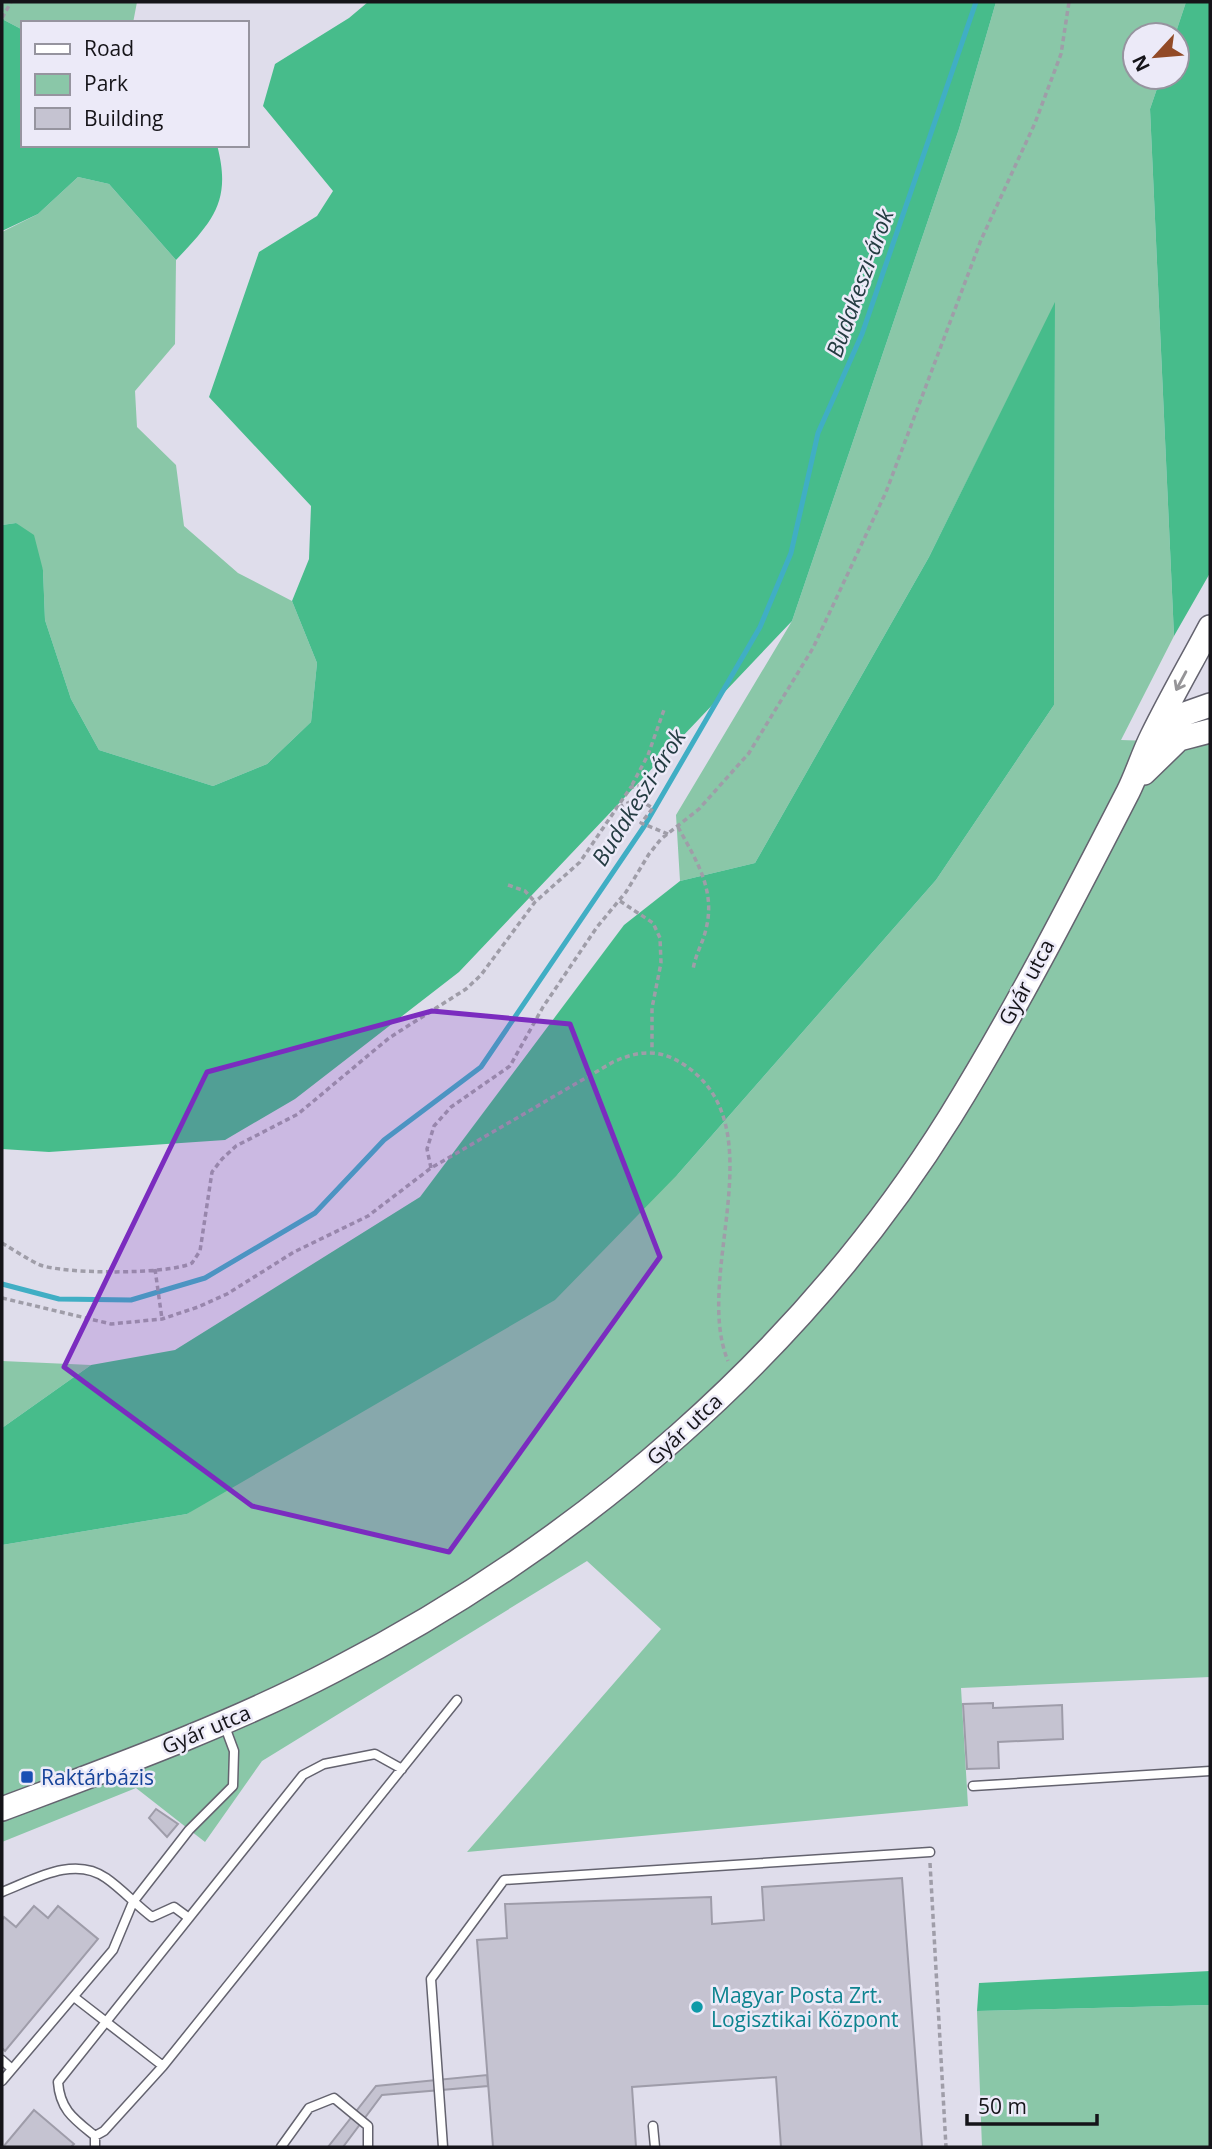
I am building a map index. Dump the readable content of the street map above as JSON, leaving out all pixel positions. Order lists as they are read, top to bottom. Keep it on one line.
{"streets":{"main road":["Gyár utca"]},"water":["Budakeszi-árok"],"places":{"transit":["Raktárbázis"],"other":["Magyar Posta Zrt. Logisztikai Központ"]},"legend":["Road","Park","Building"],"scale_bar":"50 m","north":"bottom left"}
